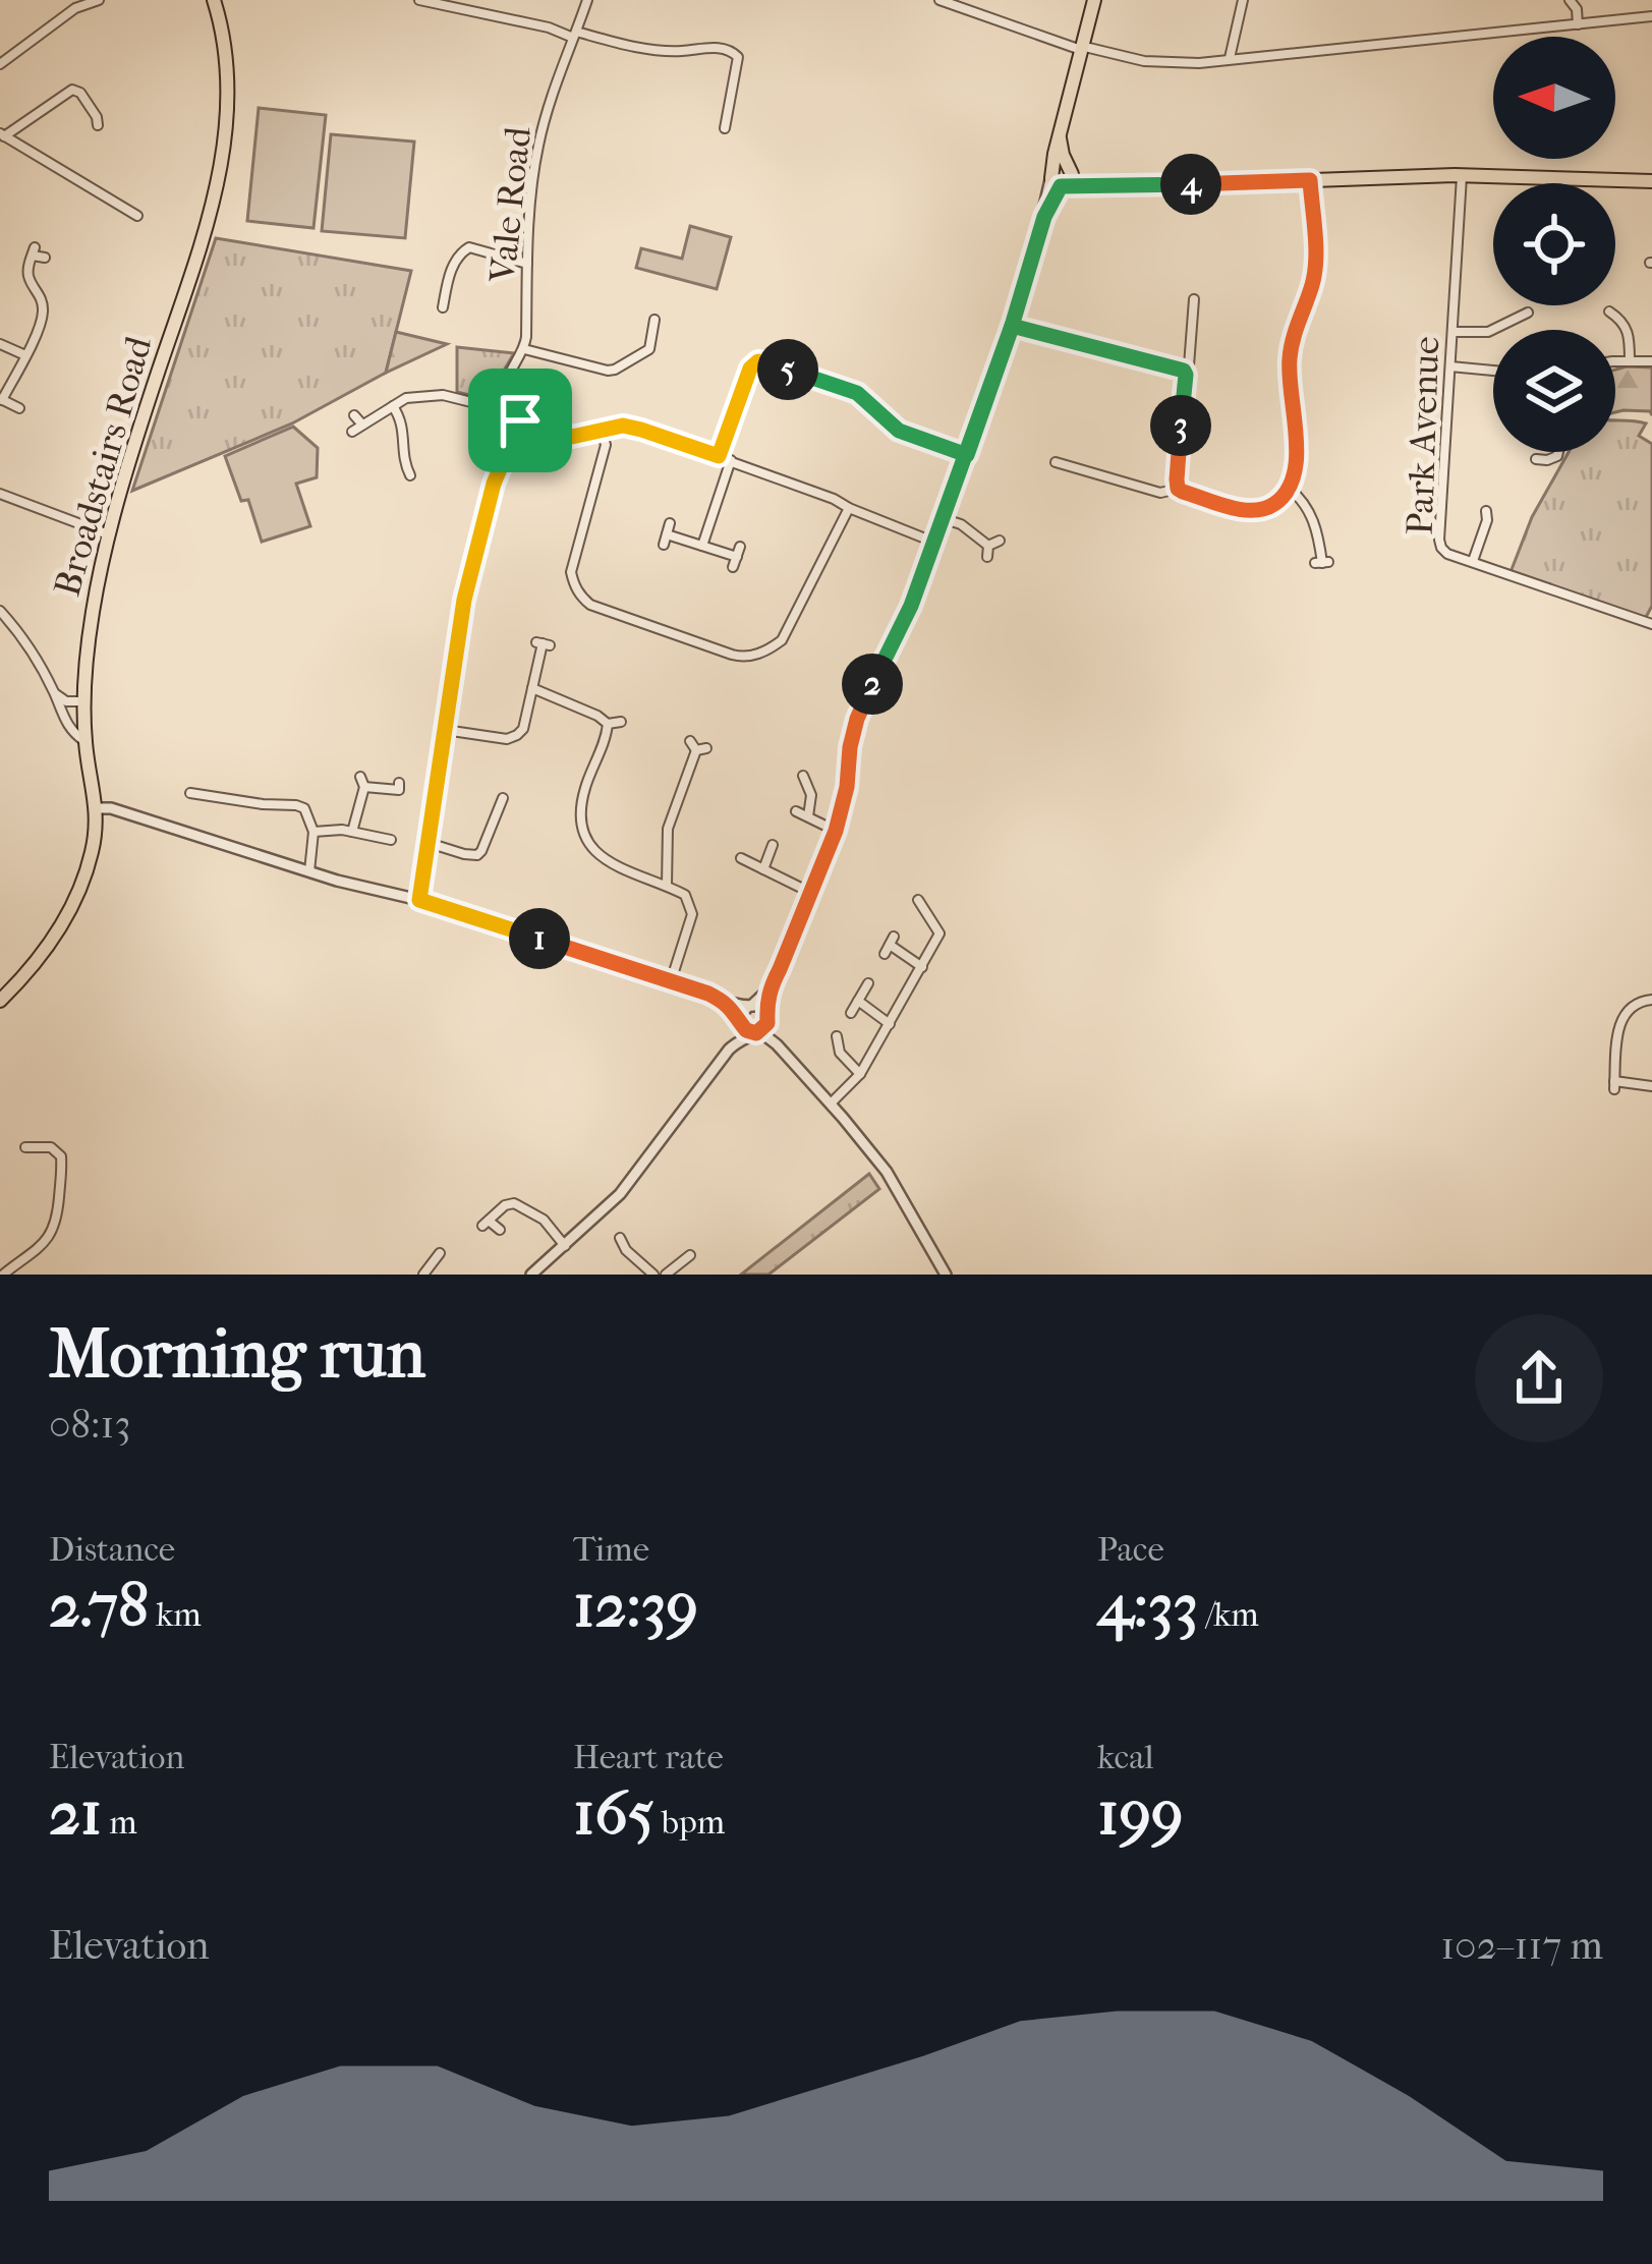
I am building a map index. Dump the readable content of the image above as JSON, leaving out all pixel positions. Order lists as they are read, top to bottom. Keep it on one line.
{"streets":{"main road":["Broadstairs Road"],"street":["Vale Road","Park Avenue"]},"north":"left","page":{"pins":["4","5","3","2","1"],"heading":["Morning run","08:13"],"stats":[["Distance","2.78 km"],["Time","12:39"],["Pace","4:33 /km"],["Elevation","21 m"],["Heart rate","165 bpm"],["kcal","199"]],"chart":["Elevation","102–117 m"]}}
